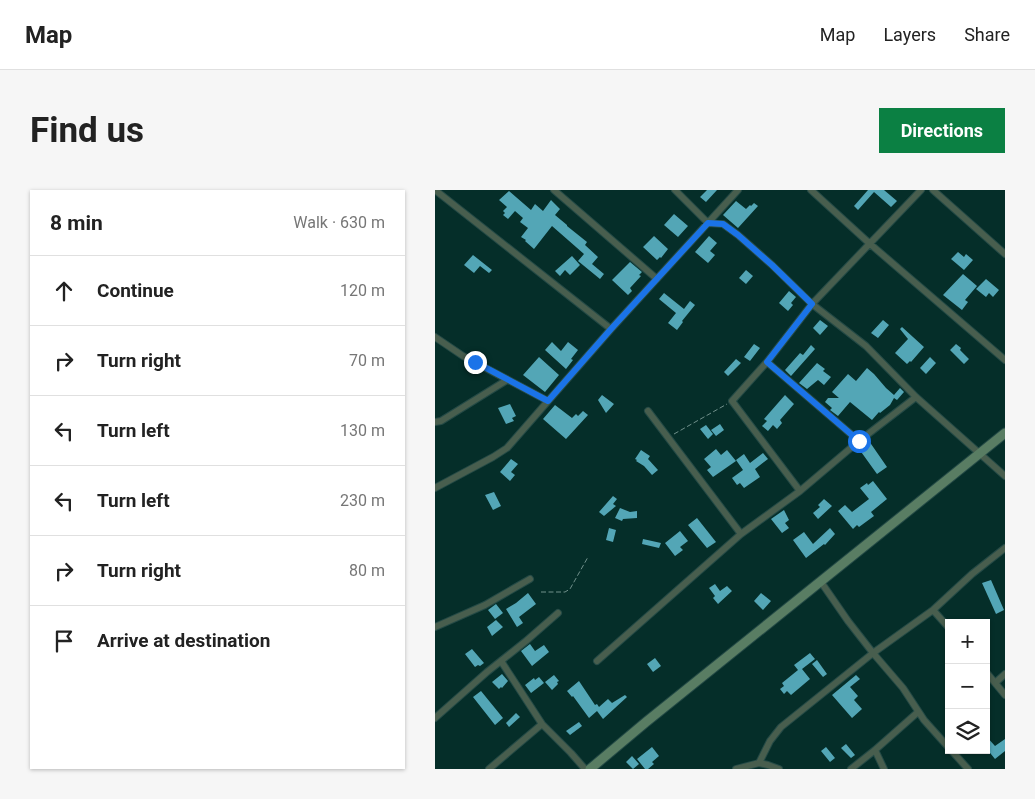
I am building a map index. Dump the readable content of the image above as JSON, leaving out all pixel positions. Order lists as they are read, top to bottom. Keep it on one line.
{"page":{"header":"Map","nav":["Map","Layers","Share"],"buttons":"Directions","title":"Find us","heading":["8 min","Walk · 630 m"],"list":[["Continue","120 m"],["Turn right","70 m"],["Turn left","130 m"],["Turn left","230 m"],["Turn right","80 m"],"Arrive at destination"],"map_buttons":["+","−"]}}
